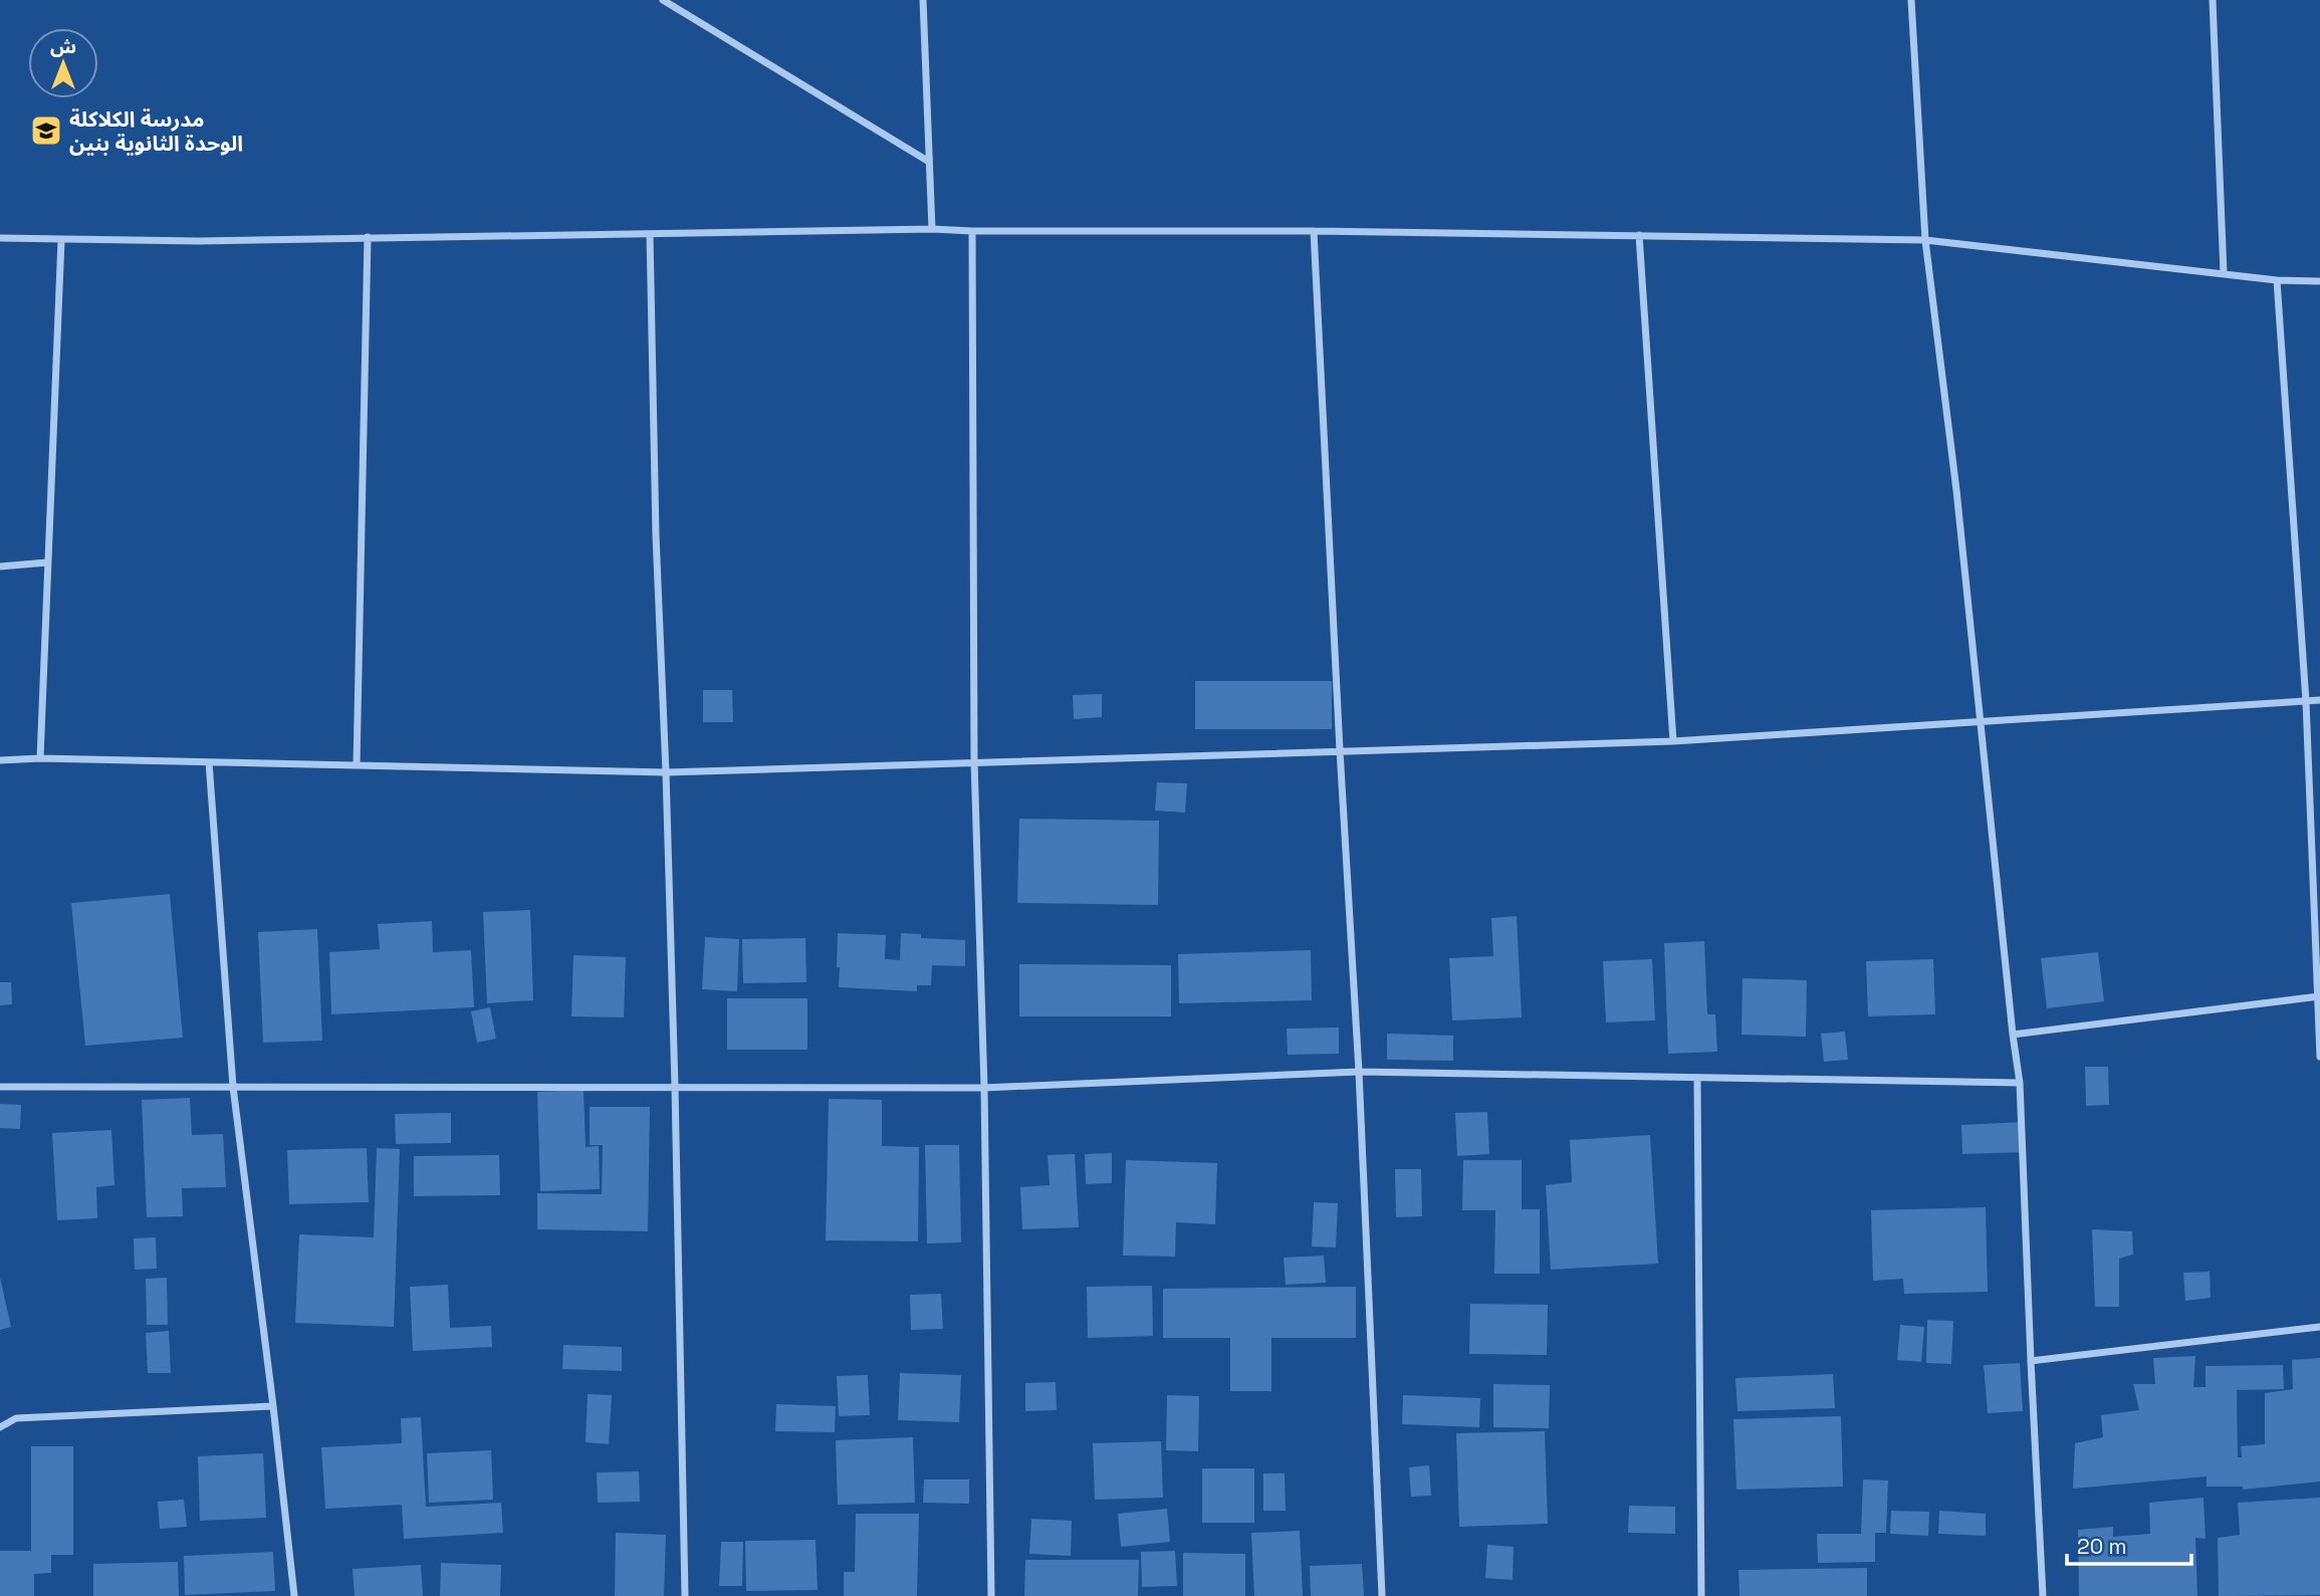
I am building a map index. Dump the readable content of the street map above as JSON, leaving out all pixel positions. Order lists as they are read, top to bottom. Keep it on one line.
{"places":{"school or university":["مدرسة الكلاكلة الوحدة الثانوية بنين"]},"scale_bar":"20 m","north":"top"}
